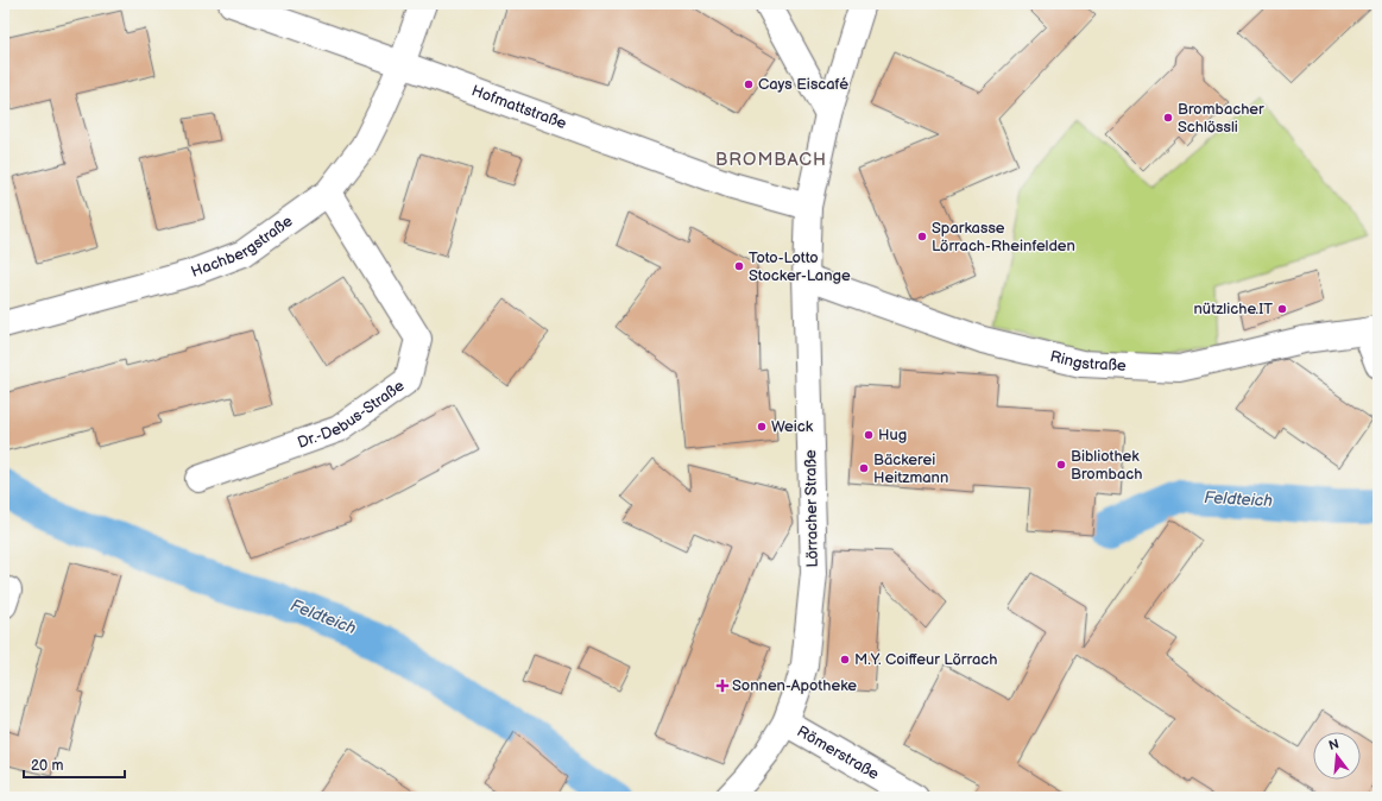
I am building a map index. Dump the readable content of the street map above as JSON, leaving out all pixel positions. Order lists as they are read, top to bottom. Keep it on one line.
{"streets":{"street":["Hofmattstraße","Hachbergstraße","Ringstraße","Dr.-Debus-Straße","Lörracher Straße","Römerstraße"]},"crossings":[["Hofmattstraße","Hachbergstraße"],["Hofmattstraße","Lörracher Straße"],["Hachbergstraße","Dr.-Debus-Straße"],["Ringstraße","Lörracher Straße"],["Lörracher Straße","Römerstraße"]],"districts":["BROMBACH"],"water":["Feldteich"],"places":{"other":["Cays Eiscafé","Brombacher Schlössli","Sparkasse Lörrach-Rheinfelden","Toto-Lotto Stocker-Lange","nützliche.IT","Weick","Hug","Bibliothek Brombach","Bäckerei Heitzmann","M.Y. Coiffeur Lörrach"],"health":["Sonnen-Apotheke"]},"scale_bar":"20 m","north":"top"}
